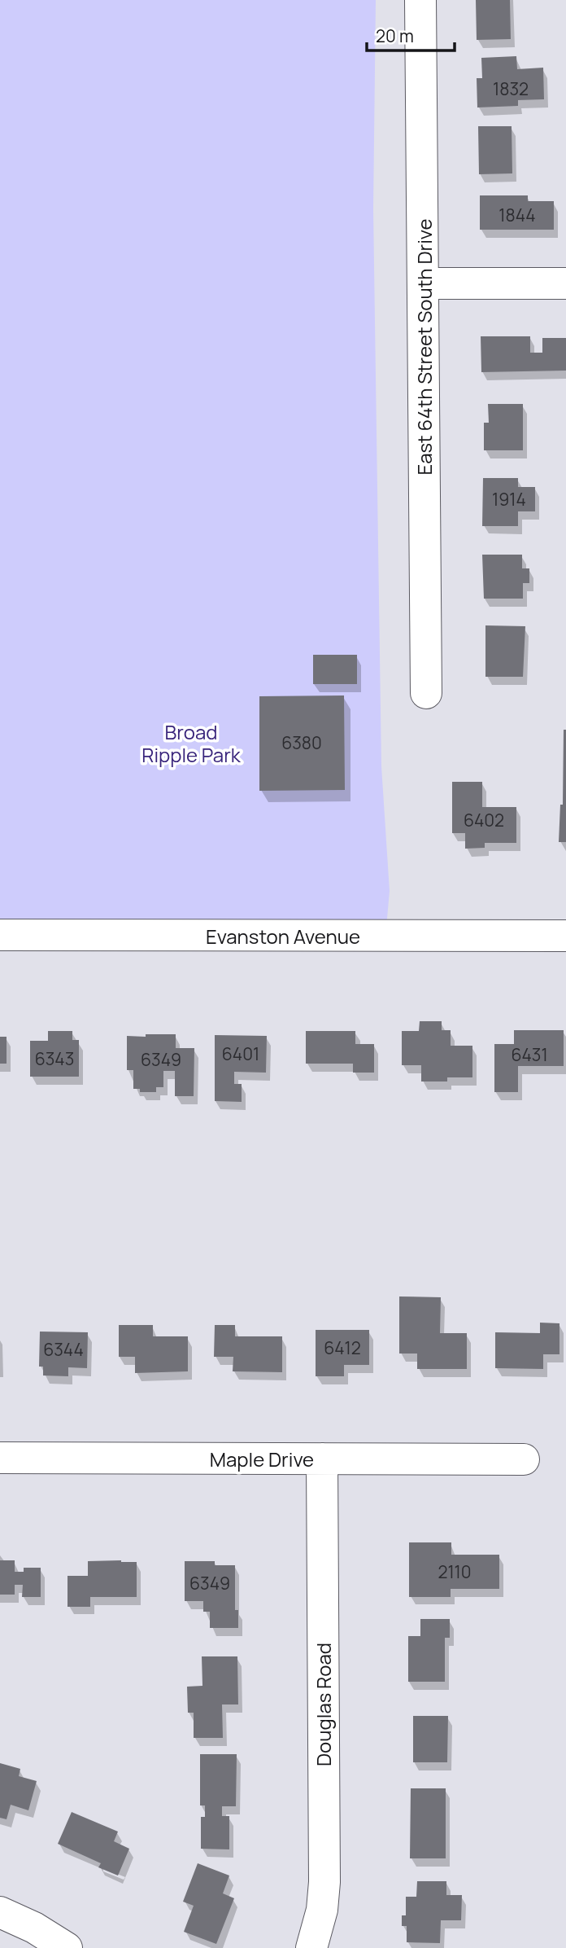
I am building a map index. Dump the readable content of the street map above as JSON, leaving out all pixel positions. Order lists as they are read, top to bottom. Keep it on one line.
{"streets":{"street":["East 64th Street South Drive","Evanston Avenue","Maple Drive","Douglas Road"]},"crossings":[["Maple Drive","Douglas Road"]],"parks":["Broad Ripple Park"],"house_numbers":["1832","1844","1914","6380","6402","6401","6431","6343","6349","6412","6344","2110","6349"],"scale_bar":"20 m"}
